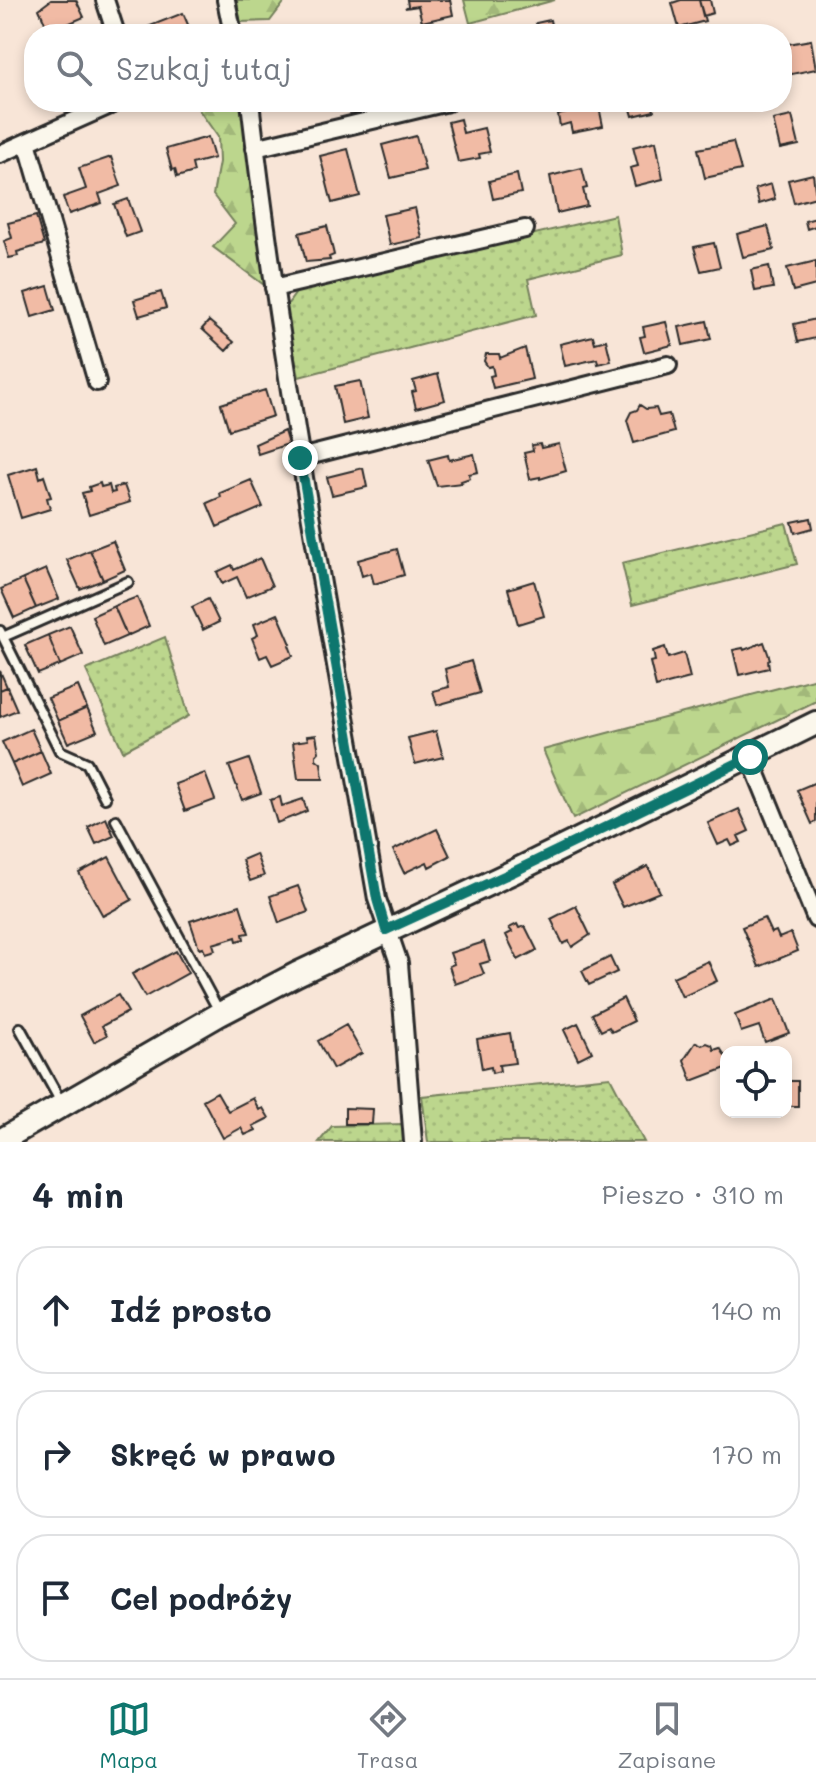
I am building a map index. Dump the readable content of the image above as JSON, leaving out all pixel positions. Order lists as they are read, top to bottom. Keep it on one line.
{"page":{"search":"Szukaj tutaj","heading":["4 min","Pieszo · 310 m"],"list":[["Idź prosto","140 m"],["Skręć w prawo","170 m"],"Cel podróży"],"nav":["Mapa","Trasa","Zapisane"]}}
